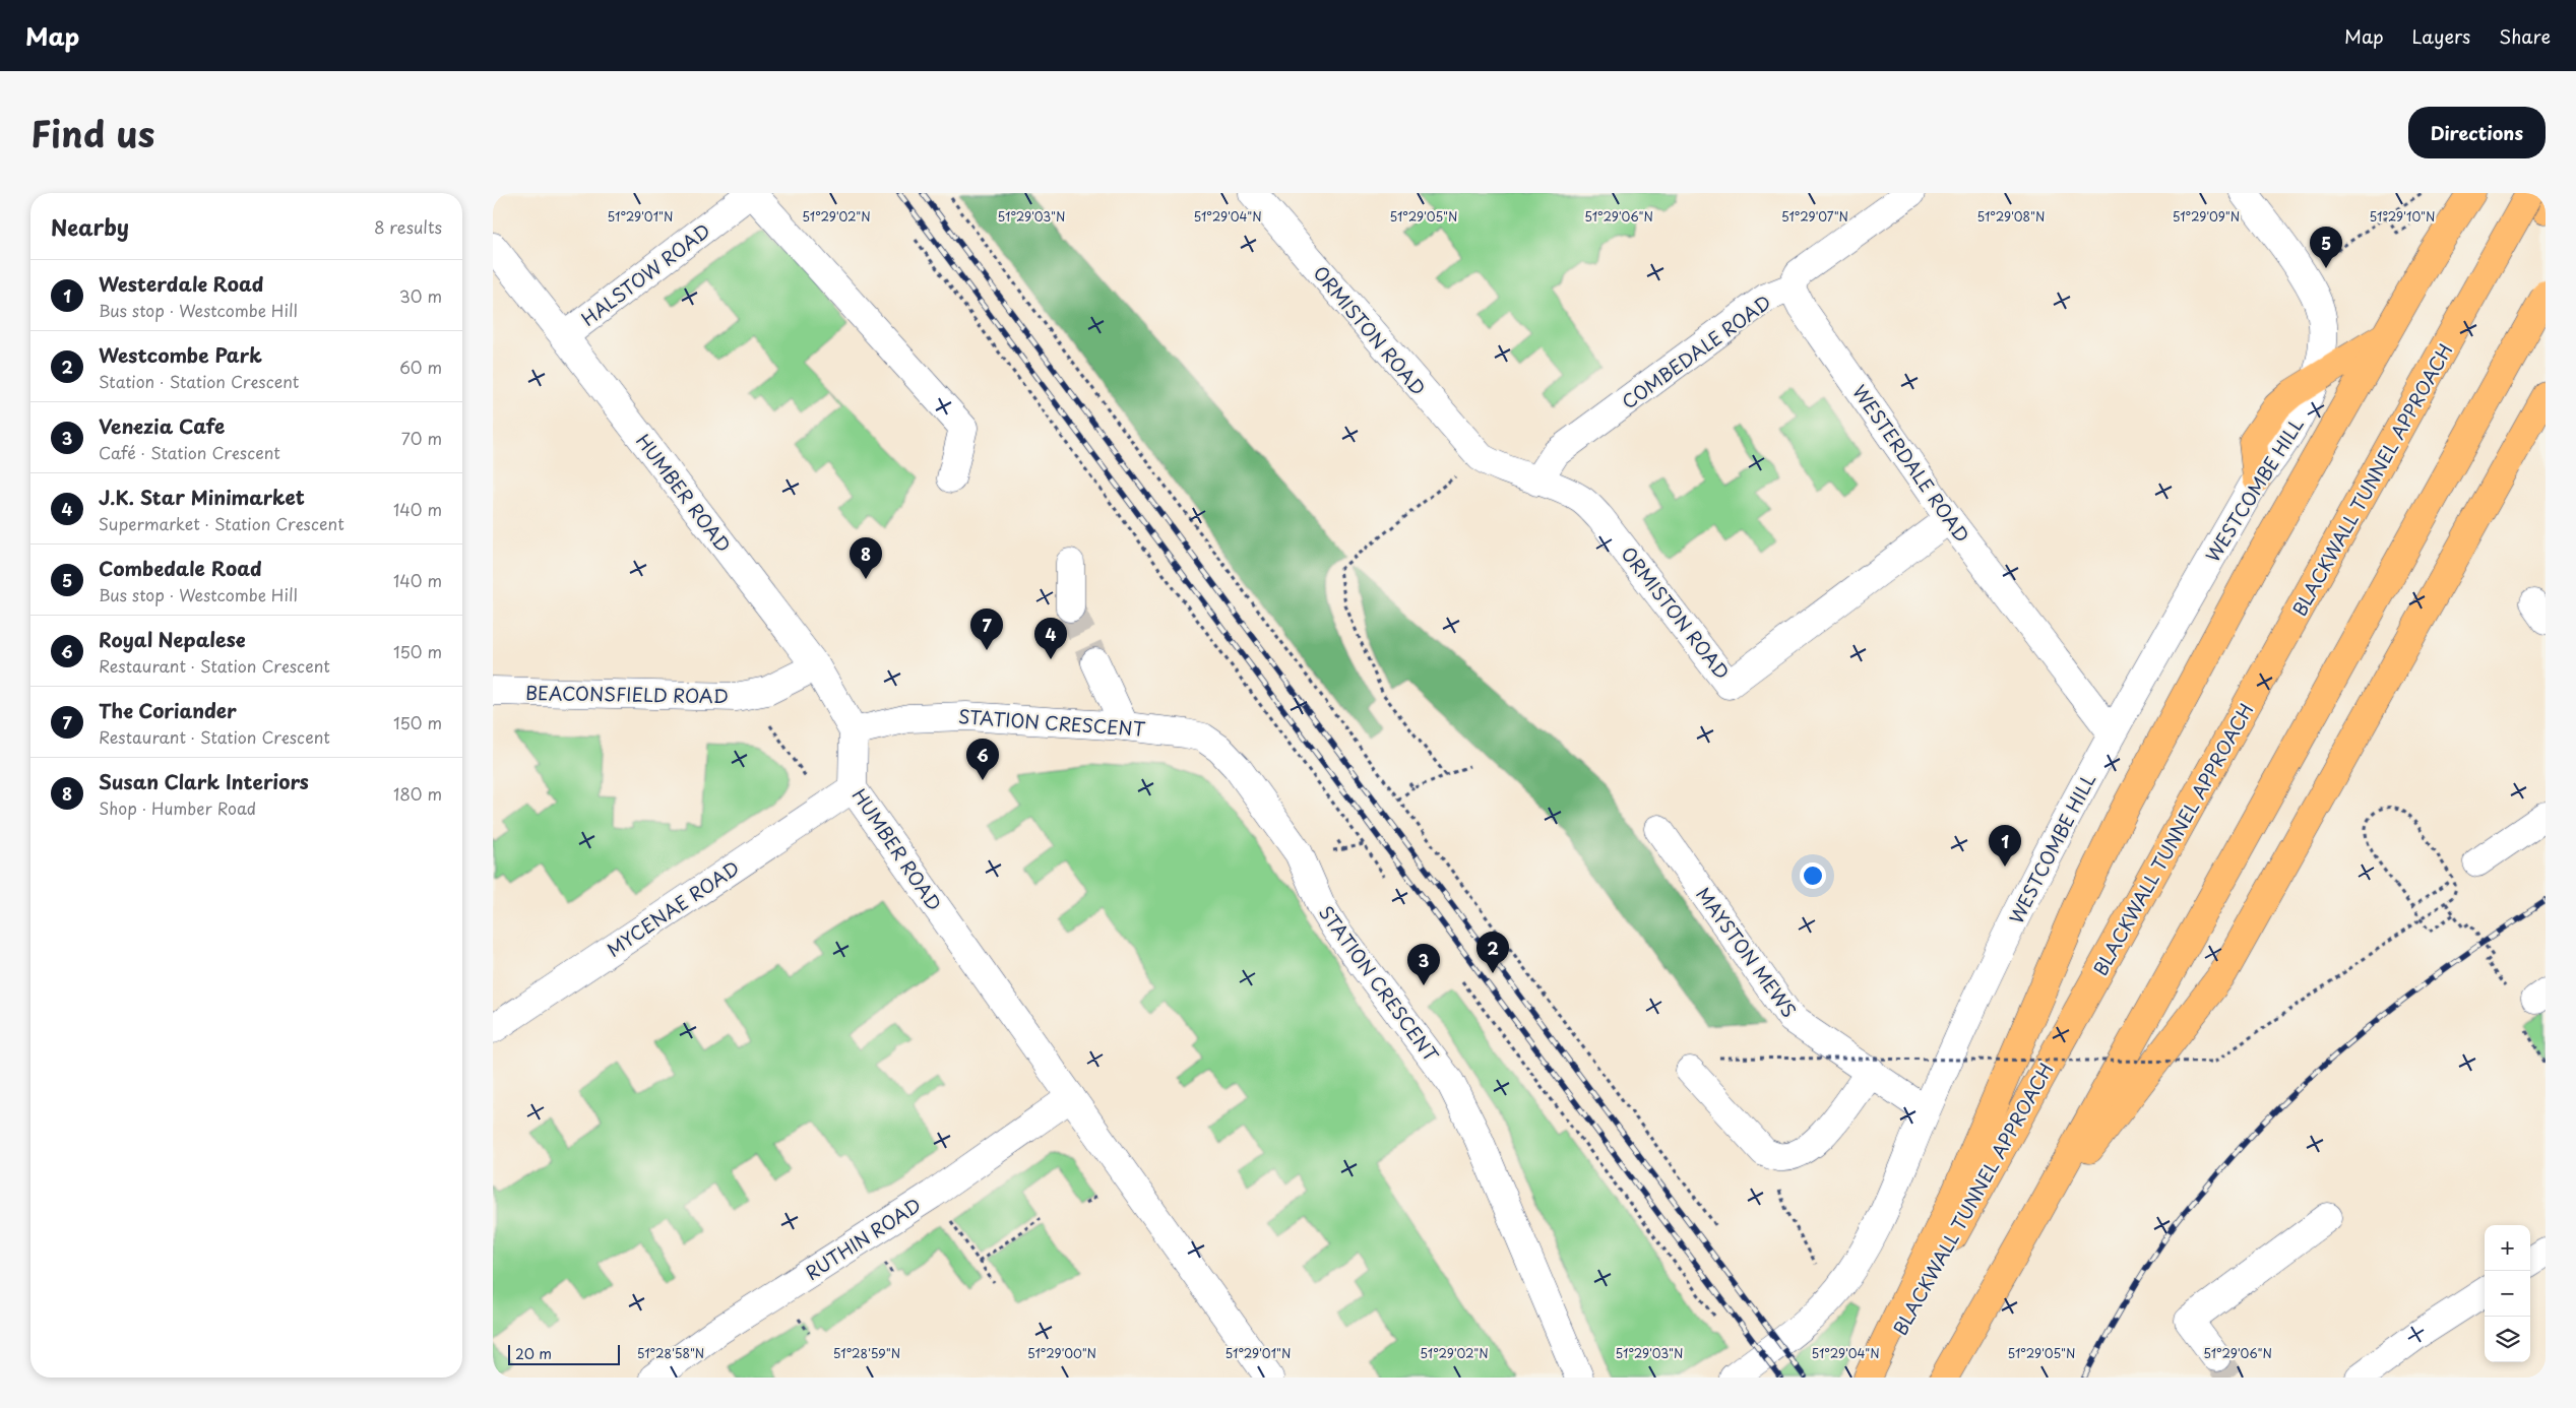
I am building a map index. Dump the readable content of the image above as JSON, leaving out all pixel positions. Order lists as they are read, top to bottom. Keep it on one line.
{"streets":{"main road":["BLACKWALL TUNNEL APPROACH"],"street":["HALSTOW ROAD","ORMISTON ROAD","COMBEDALE ROAD","WESTERDALE ROAD","WESTCOMBE HILL","HUMBER ROAD","BEACONSFIELD ROAD","STATION CRESCENT","MYCENAE ROAD","MAYSTON MEWS","RUTHIN ROAD"]},"crossings":[["HALSTOW ROAD","HUMBER ROAD"],["ORMISTON ROAD","COMBEDALE ROAD"],["ORMISTON ROAD","WESTERDALE ROAD"],["COMBEDALE ROAD","WESTERDALE ROAD"],["WESTERDALE ROAD","WESTCOMBE HILL"],["WESTCOMBE HILL","MAYSTON MEWS"],["HUMBER ROAD","BEACONSFIELD ROAD"],["HUMBER ROAD","STATION CRESCENT"],["HUMBER ROAD","MYCENAE ROAD"],["HUMBER ROAD","RUTHIN ROAD"]],"scale_bar":"20 m","page":{"header":"Map","nav":["Map","Layers","Share"],"title":"Find us","buttons":"Directions","heading":["Nearby","8 results"],"pins":["5","8","7","4","6","1","2","3"],"list":[{"mark":"1","name":"Westerdale Road","note":"Bus stop · Westcombe Hill","value":"30 m"},{"mark":"2","name":"Westcombe Park","note":"Station · Station Crescent","value":"60 m"},{"mark":"3","name":"Venezia Cafe","note":"Café · Station Crescent","value":"70 m"},{"mark":"4","name":"J.K. Star Minimarket","note":"Supermarket · Station Crescent","value":"140 m"},{"mark":"5","name":"Combedale Road","note":"Bus stop · Westcombe Hill","value":"140 m"},{"mark":"6","name":"Royal Nepalese","note":"Restaurant · Station Crescent","value":"150 m"},{"mark":"7","name":"The Coriander","note":"Restaurant · Station Crescent","value":"150 m"},{"mark":"8","name":"Susan Clark Interiors","note":"Shop · Humber Road","value":"180 m"}],"map_buttons":["+","−"],"scale":"20 m"},"coordinates":["51°29'01\"N","51°29'02\"N","51°29'03\"N","51°29'04\"N","51°29'05\"N","51°29'06\"N","51°29'07\"N","51°29'08\"N","51°29'09\"N","51°29'10\"N","51°28'58\"N","51°28'59\"N","51°29'00\"N"]}
